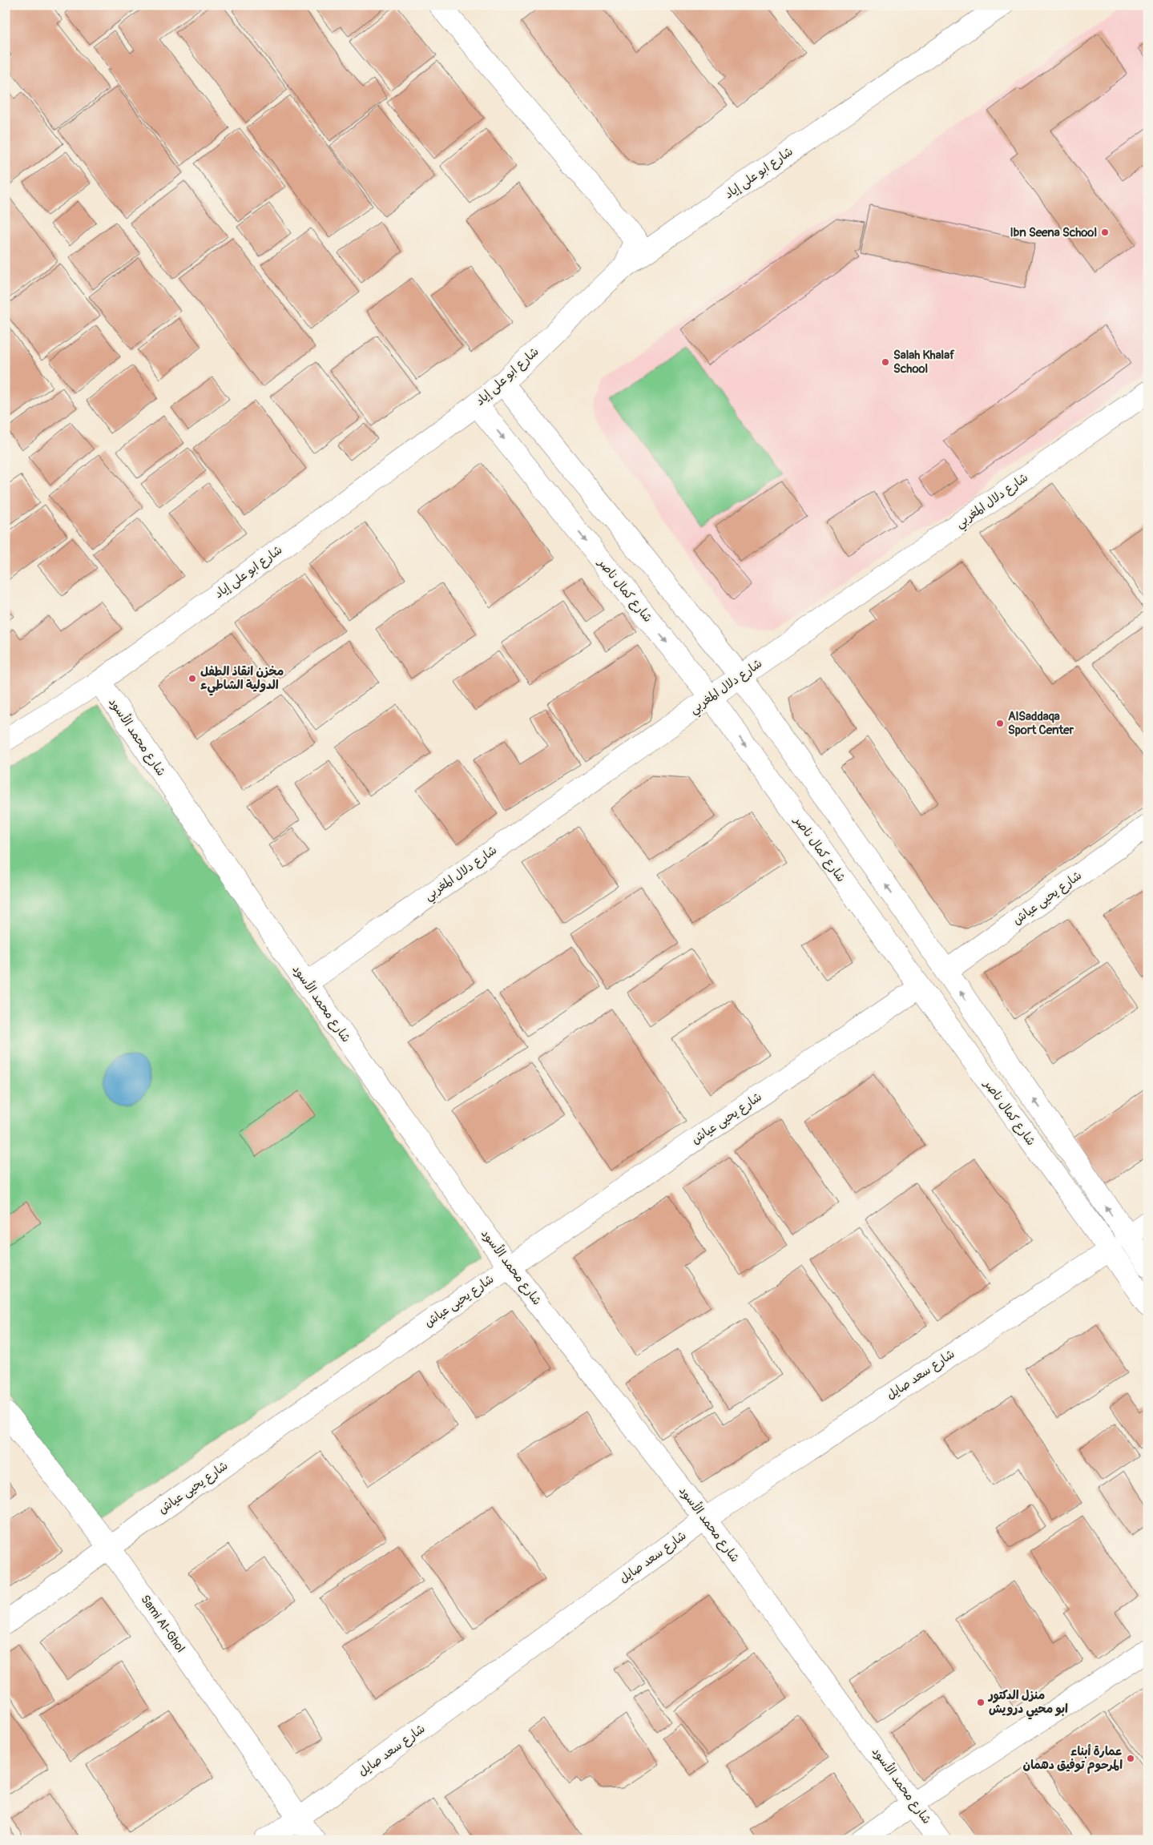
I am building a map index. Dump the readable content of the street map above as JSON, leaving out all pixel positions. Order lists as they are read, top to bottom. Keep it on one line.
{"streets":{"street":["شارع ابو على إياد","شارع دلال المغربي","شارع كمال ناصر","شارع محمد الأسود","شارع يحيى عياش","شارع سعد صايل","Sami Al-Ghol"]},"crossings":[["شارع ابو على إياد","شارع كمال ناصر"],["شارع ابو على إياد","شارع محمد الأسود"],["شارع دلال المغربي","شارع كمال ناصر"],["شارع دلال المغربي","شارع محمد الأسود"],["شارع كمال ناصر","شارع يحيى عياش"],["شارع كمال ناصر","شارع سعد صايل"],["شارع محمد الأسود","شارع يحيى عياش"],["شارع محمد الأسود","شارع سعد صايل"],["شارع يحيى عياش","Sami Al-Ghol"],["شارع سعد صايل","Sami Al-Ghol"]],"places":["Ibn Seena School","Salah Khalaf School","مخزن انقاذ الطفل الدولية الشاطيء","AlSaddaqa Sport Center","منزل الدكتور ابو محيي درويش","عمارة أبناء المرحوم توفيق دهمان"]}
